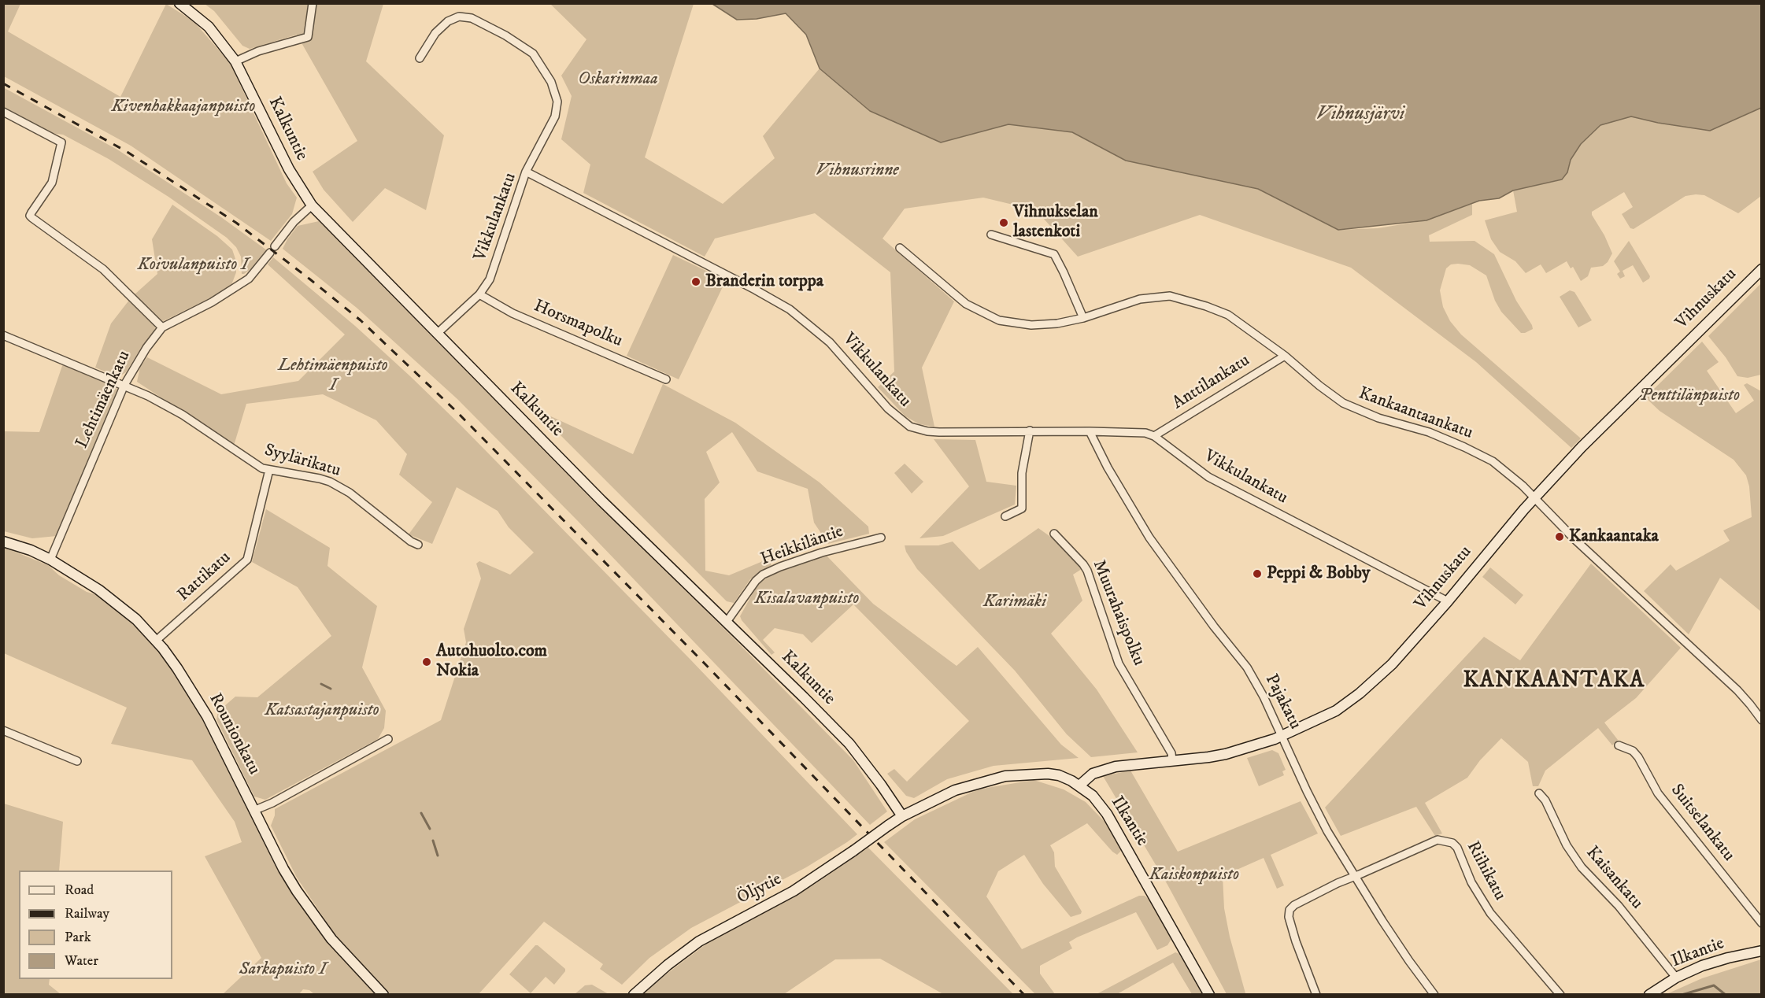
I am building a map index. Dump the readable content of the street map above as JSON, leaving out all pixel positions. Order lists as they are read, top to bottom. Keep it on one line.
{"streets":{"street":["Kalkuntie","Vikkulankatu","Vihnuskatu","Horsmapolku","Anttilankatu","Lehtimäenkatu","Kankaantaankatu","Syylärikatu","Heikkiläntie","Rattikatu","Muurahaispolku","Pajakatu","Rounionkatu","Ilkantie","Suitselankatu","Riihikatu","Kaisankatu","Öljytie"]},"crossings":[["Kalkuntie","Vikkulankatu"],["Kalkuntie","Lehtimäenkatu"],["Kalkuntie","Heikkiläntie"],["Kalkuntie","Ilkantie"],["Kalkuntie","Öljytie"],["Vikkulankatu","Vihnuskatu"],["Vikkulankatu","Horsmapolku"],["Vikkulankatu","Anttilankatu"],["Vikkulankatu","Pajakatu"],["Vihnuskatu","Kankaantaankatu"],["Vihnuskatu","Muurahaispolku"],["Vihnuskatu","Pajakatu"],["Vihnuskatu","Ilkantie"],["Anttilankatu","Kankaantaankatu"],["Lehtimäenkatu","Syylärikatu"],["Lehtimäenkatu","Rounionkatu"],["Syylärikatu","Rattikatu"],["Rattikatu","Rounionkatu"],["Pajakatu","Riihikatu"],["Ilkantie","Kaisankatu"],["Ilkantie","Öljytie"]],"districts":["KANKAANTAKA"],"water":["Vihnusjärvi"],"parks":["Oskarinmaa","Kivenhakkaajanpuisto","Vihnusrinne","Koivulanpuisto I","Lehtimäenpuisto I","Penttilänpuisto","Kisalavanpuisto","Karimäki","Katsastajanpuisto","Kaiskonpuisto","Sarkapuisto I"],"places":["Vihnukselan lastenkoti","Branderin torppa","Kankaantaka","Peppi & Bobby","Autohuolto.com Nokia"],"legend":["Road","Railway","Park","Water"]}
